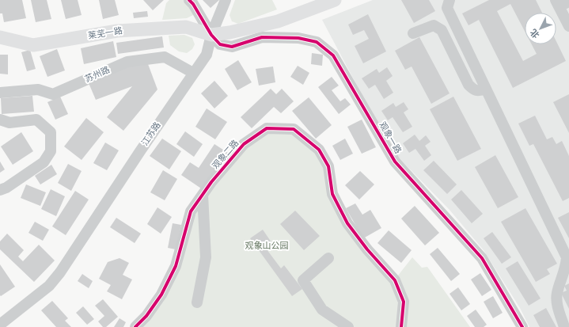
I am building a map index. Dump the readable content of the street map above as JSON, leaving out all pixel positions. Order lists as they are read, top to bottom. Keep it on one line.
{"streets":{"main road":["莱芜一路"],"street":["苏州路","江苏路","观象一路","观象二路"]},"crossings":[["莱芜一路","江苏路"],["莱芜一路","观象一路"],["苏州路","江苏路"],["江苏路","观象一路"]],"parks":["观象山公园"],"north":"bottom left"}
